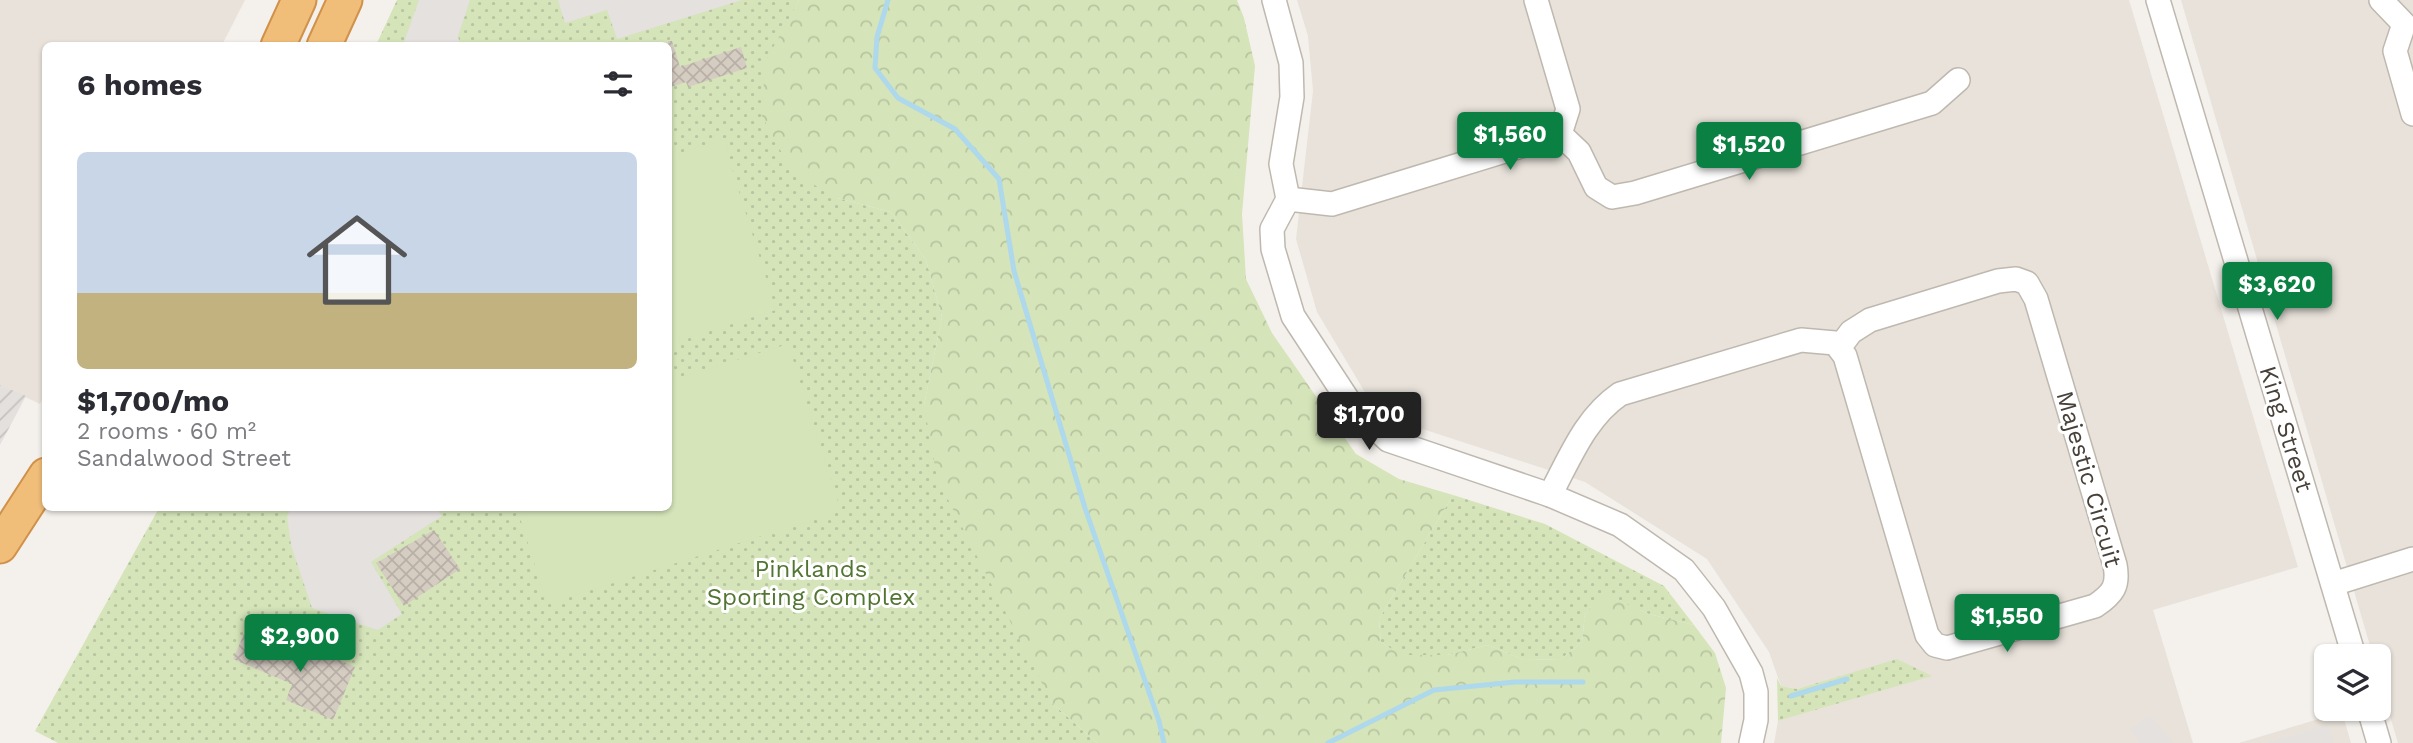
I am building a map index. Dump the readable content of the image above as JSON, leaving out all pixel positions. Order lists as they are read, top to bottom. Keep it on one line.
{"streets":{"street":["King Street","Majestic Circuit"]},"parks":["Pinklands Sporting Complex"],"page":{"heading":"6 homes","price":["$1,560","$1,520","$3,620","$1,700","$1,550","$2,900"],"list":[{"name":"$1,700/mo","note":"2 rooms · 60 m² · Sandalwood Street"}]}}
